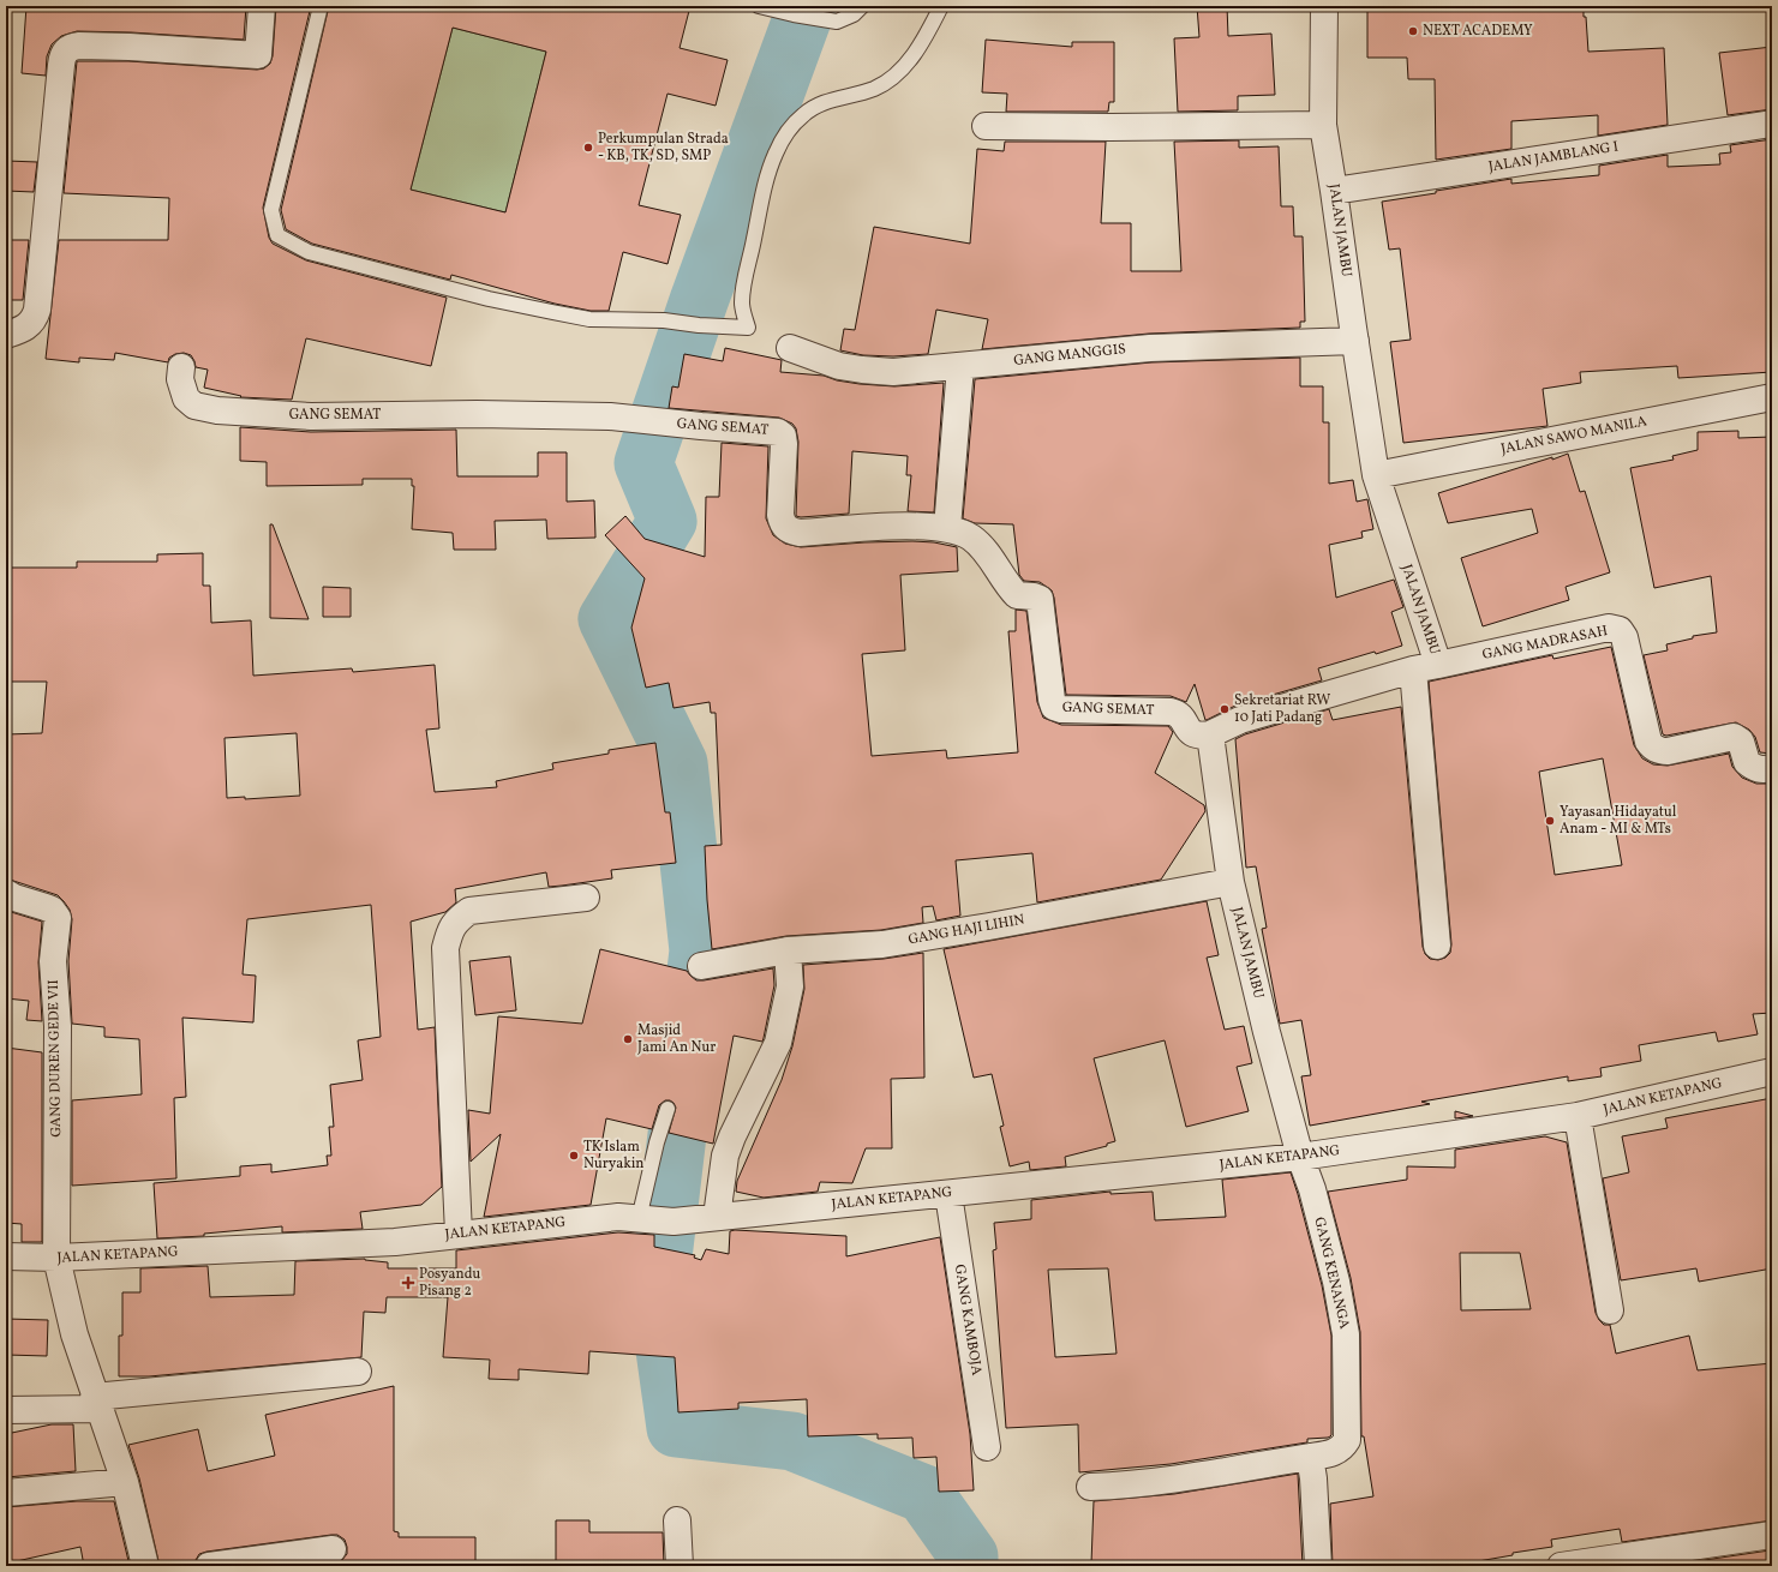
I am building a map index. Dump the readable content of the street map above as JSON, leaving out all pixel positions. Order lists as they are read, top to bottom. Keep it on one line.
{"streets":{"street":["JALAN JAMBLANG I","JALAN JAMBU","GANG MANGGIS","GANG SEMAT","JALAN SAWO MANILA","GANG MADRASAH","GANG HAJI LIHIN","GANG DUREN GEDE VII","JALAN KETAPANG","GANG KENANGA","GANG KAMBOJA"]},"crossings":[["JALAN JAMBLANG I","JALAN JAMBU"],["JALAN JAMBU","GANG MANGGIS"],["JALAN JAMBU","GANG SEMAT"],["JALAN JAMBU","JALAN SAWO MANILA"],["JALAN JAMBU","GANG MADRASAH"],["JALAN JAMBU","GANG HAJI LIHIN"],["JALAN JAMBU","JALAN KETAPANG"],["JALAN JAMBU","GANG KENANGA"],["GANG DUREN GEDE VII","JALAN KETAPANG"],["JALAN KETAPANG","GANG KENANGA"],["JALAN KETAPANG","GANG KAMBOJA"]],"places":{"other":["NEXT ACADEMY","Perkumpulan Strada - KB, TK, SD, SMP","Sekretariat RW 10 Jati Padang","Yayasan Hidayatul Anam - MI & MTs","Masjid Jami An Nur","TK Islam Nuryakin"],"health":["Posyandu Pisang 2"]}}
